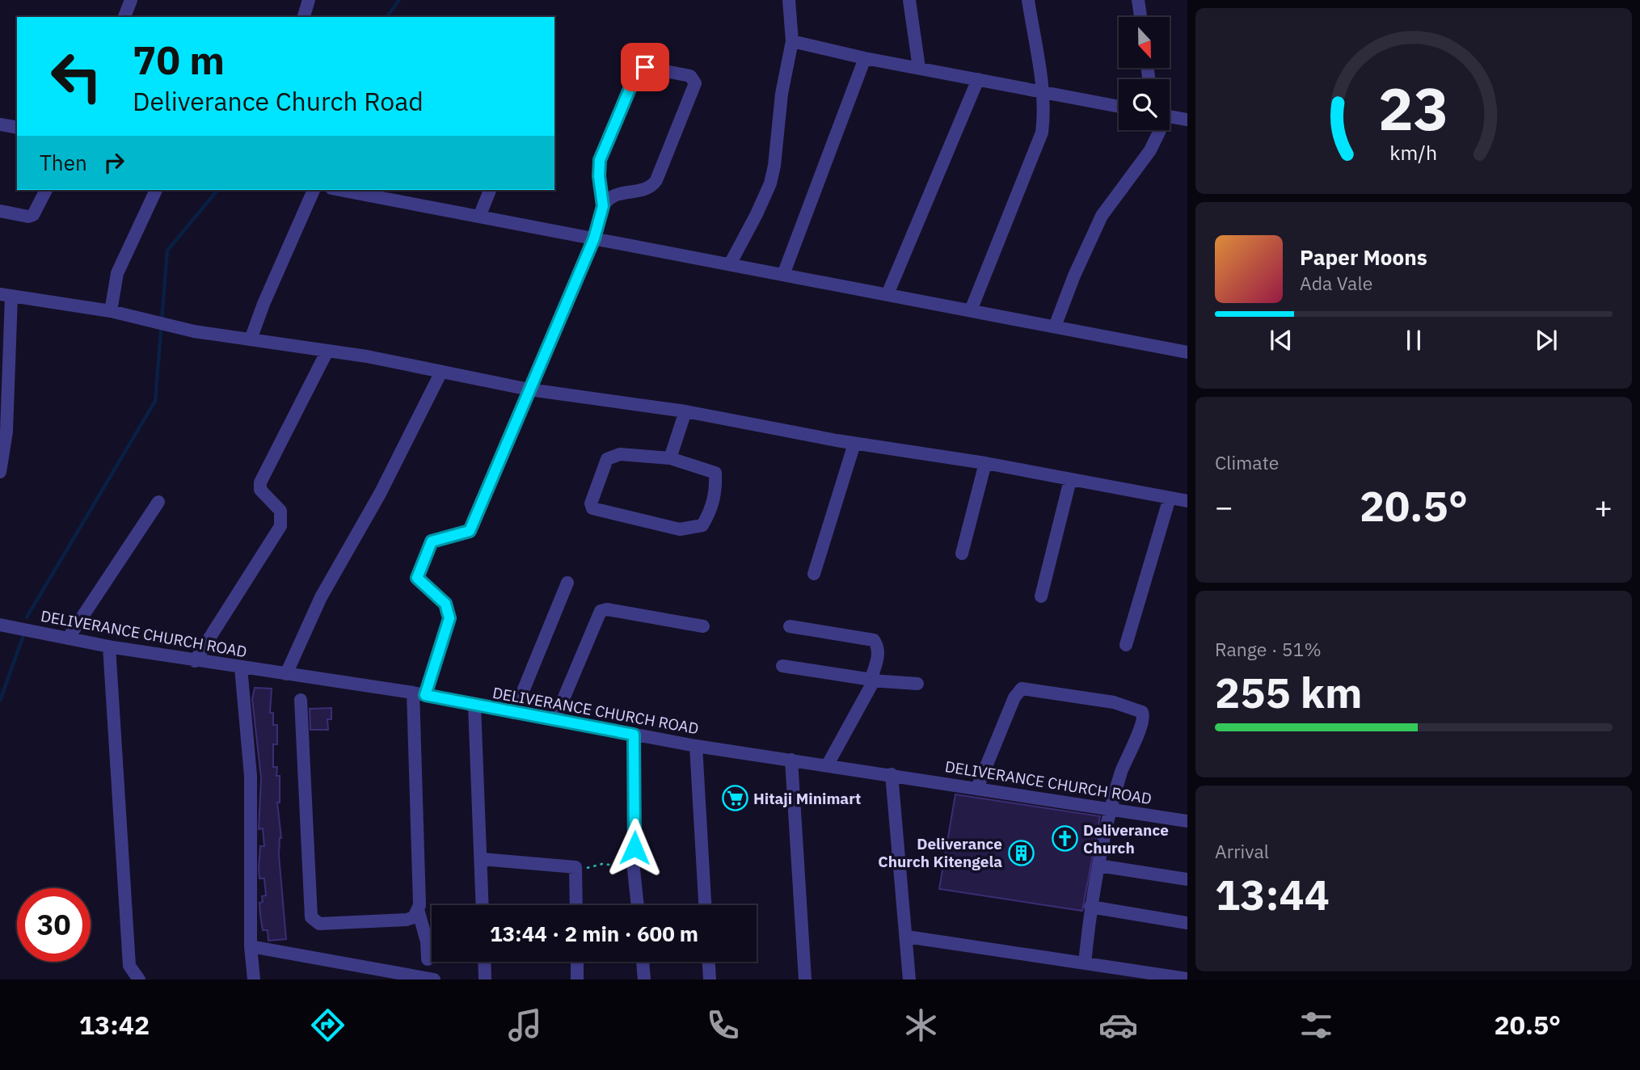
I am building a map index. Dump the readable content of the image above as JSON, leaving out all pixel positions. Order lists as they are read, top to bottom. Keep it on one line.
{"streets":{"street":["DELIVERANCE CHURCH ROAD"]},"places":{"supermarket":["Hitaji Minimart"],"church":["Deliverance Church"],"building":["Deliverance Church Kitengela"]},"north":"bottom","page":{"turn":["70 m","Deliverance Church Road"],"then":"Then","song":["Paper Moons","Ada Vale"],"tile":["Climate",["Range · 51%","255 km"],["Arrival","13:44"]],"heat":["−","20.5°","+"],"limit":"30","trip":"13:44 · 2 min · 600 m","tabs":["13:42","20.5°"],"gauge":["23","km/h"]}}
